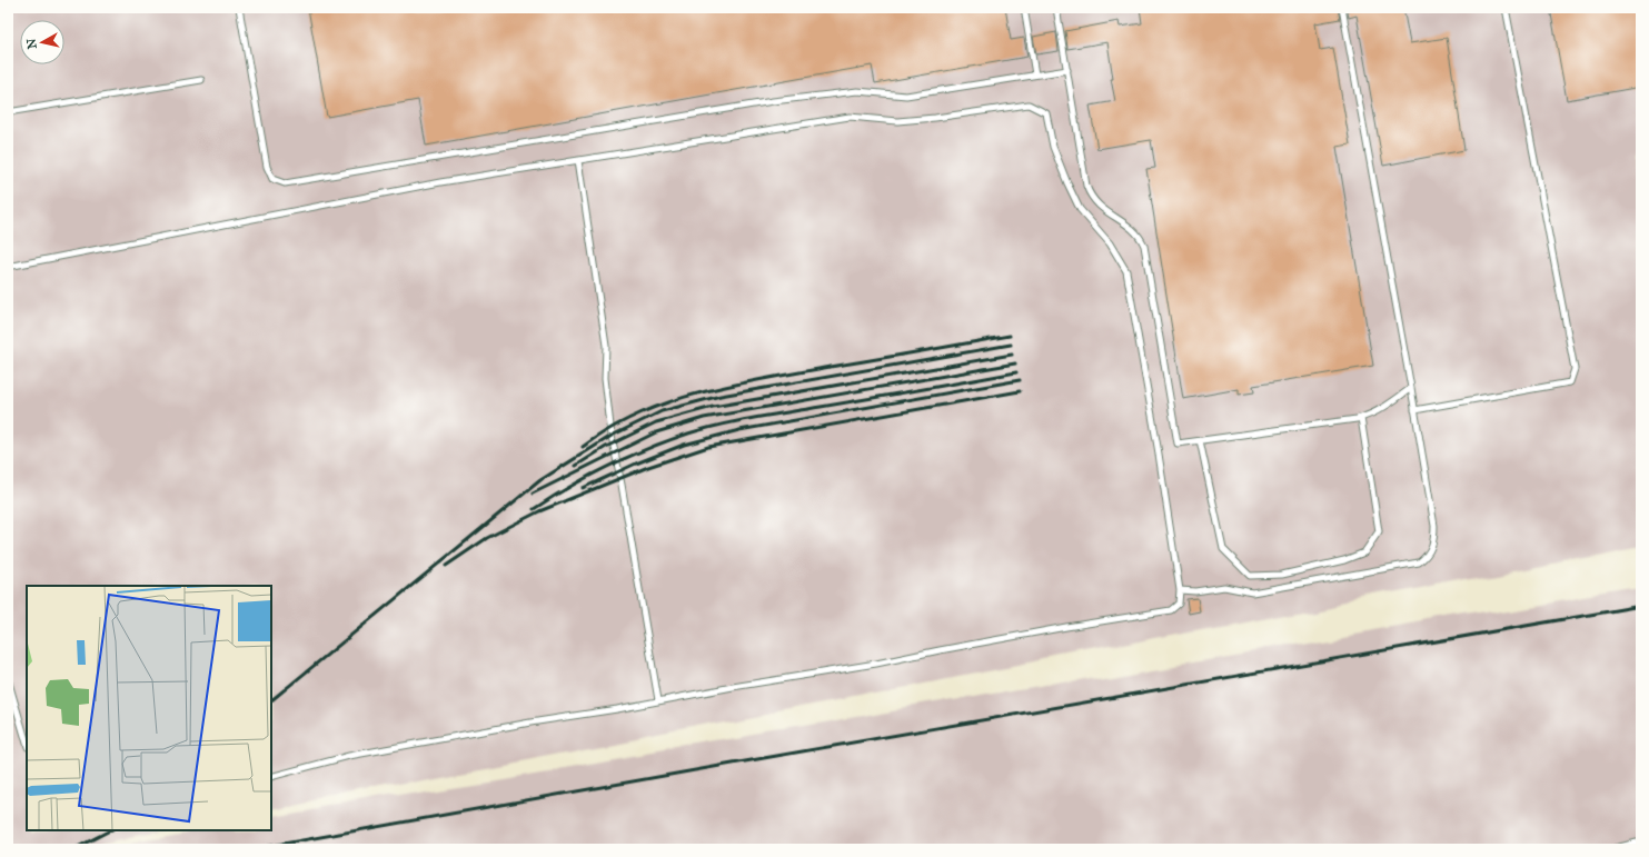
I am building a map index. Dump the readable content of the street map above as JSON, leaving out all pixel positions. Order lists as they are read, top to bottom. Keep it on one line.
{"north":"left"}
